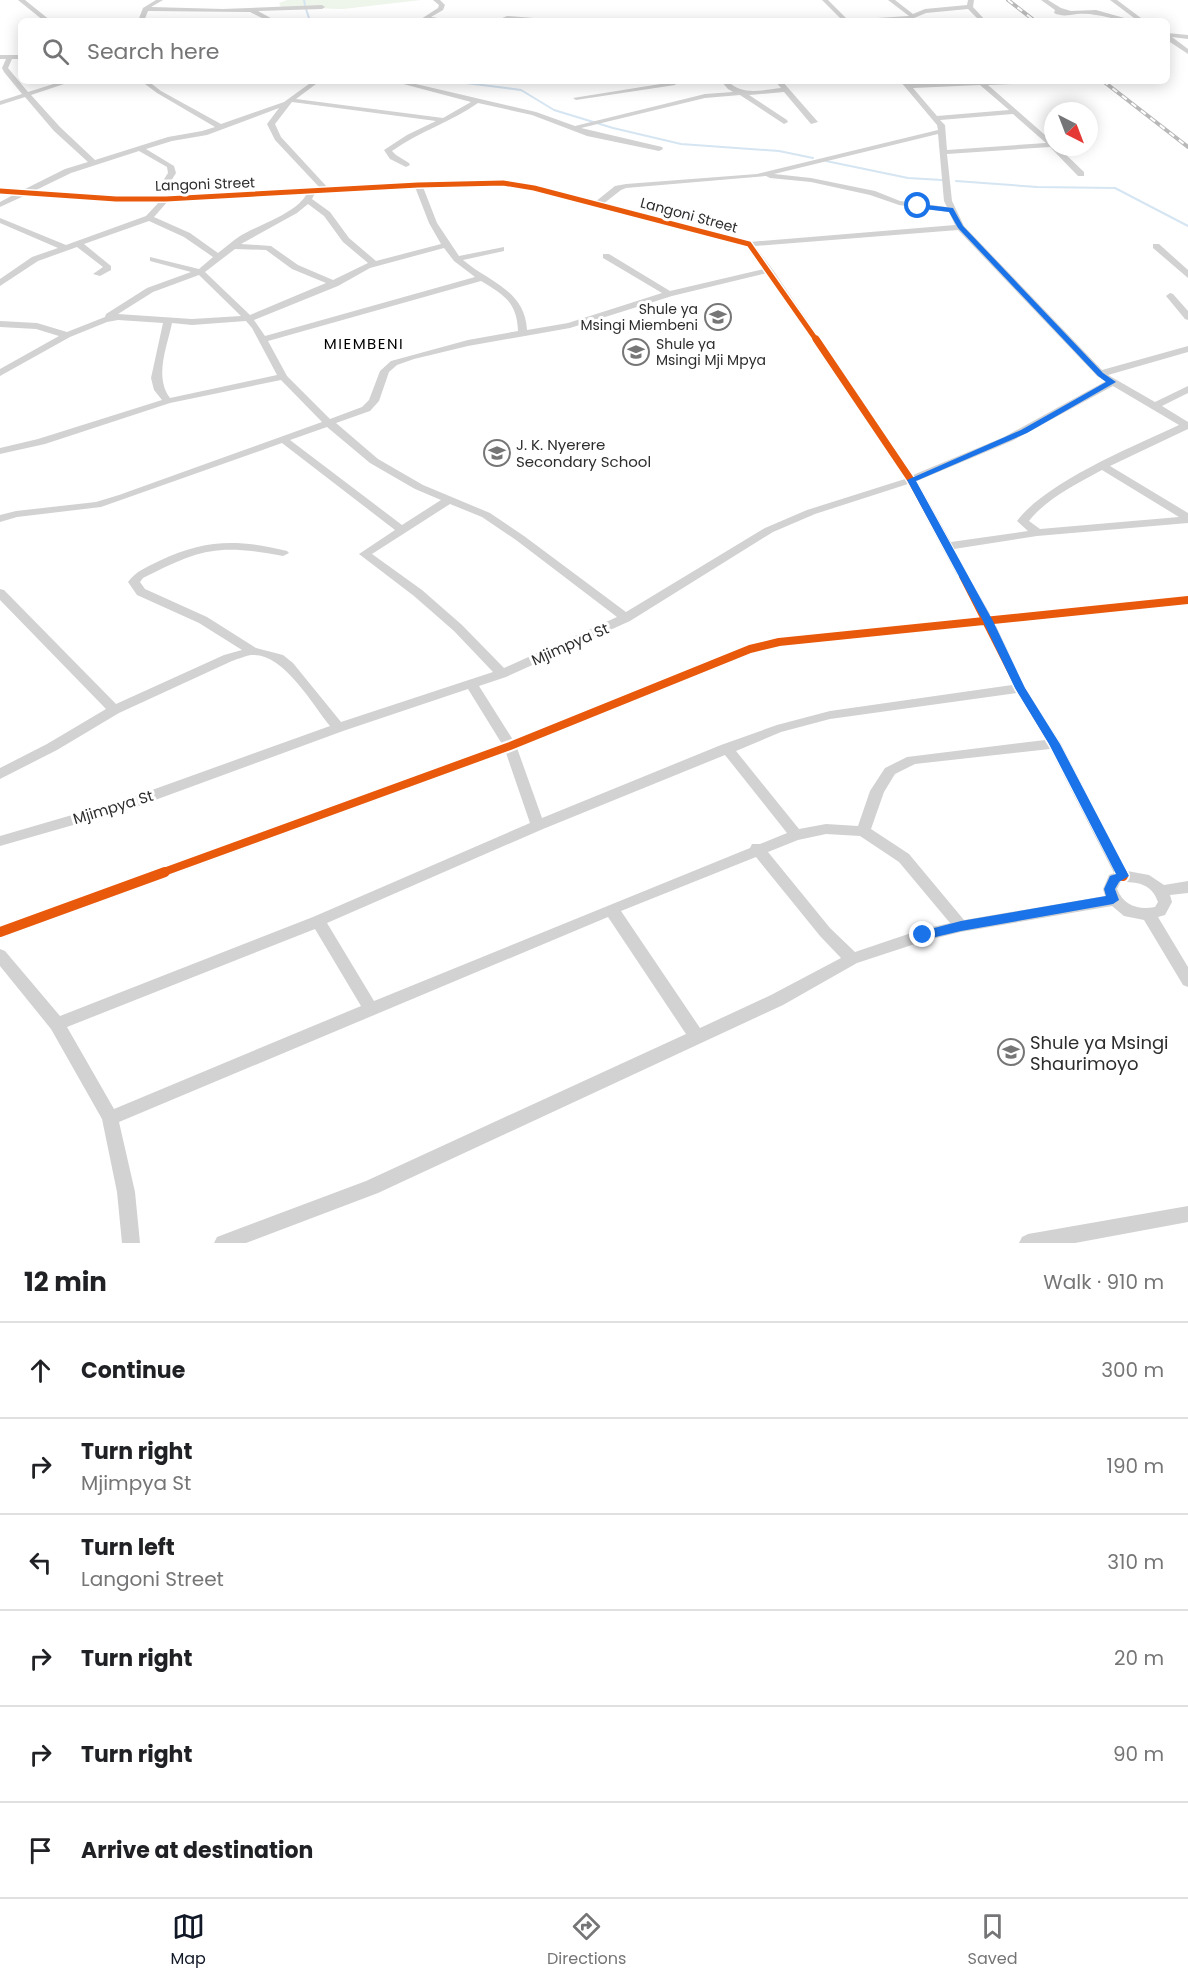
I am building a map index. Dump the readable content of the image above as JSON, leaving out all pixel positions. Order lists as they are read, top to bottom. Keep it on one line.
{"streets":{"street":["Langoni Street","Mjimpya St"]},"crossings":[["Langoni Street","Mjimpya St"]],"districts":["MIEMBENI"],"places":{"school or university":["Shule ya Msingi Miembeni","Shule ya Msingi Mji Mpya","J. K. Nyerere Secondary School","Shule ya Msingi Shaurimoyo"]},"north":"bottom right","page":{"search":"Search here","heading":["12 min","Walk · 910 m"],"list":[["Continue","300 m"],["Turn right","Mjimpya St","190 m"],["Turn left","Langoni Street","310 m"],["Turn right","20 m"],["Turn right","90 m"],"Arrive at destination"],"nav":["Map","Directions","Saved"]}}
